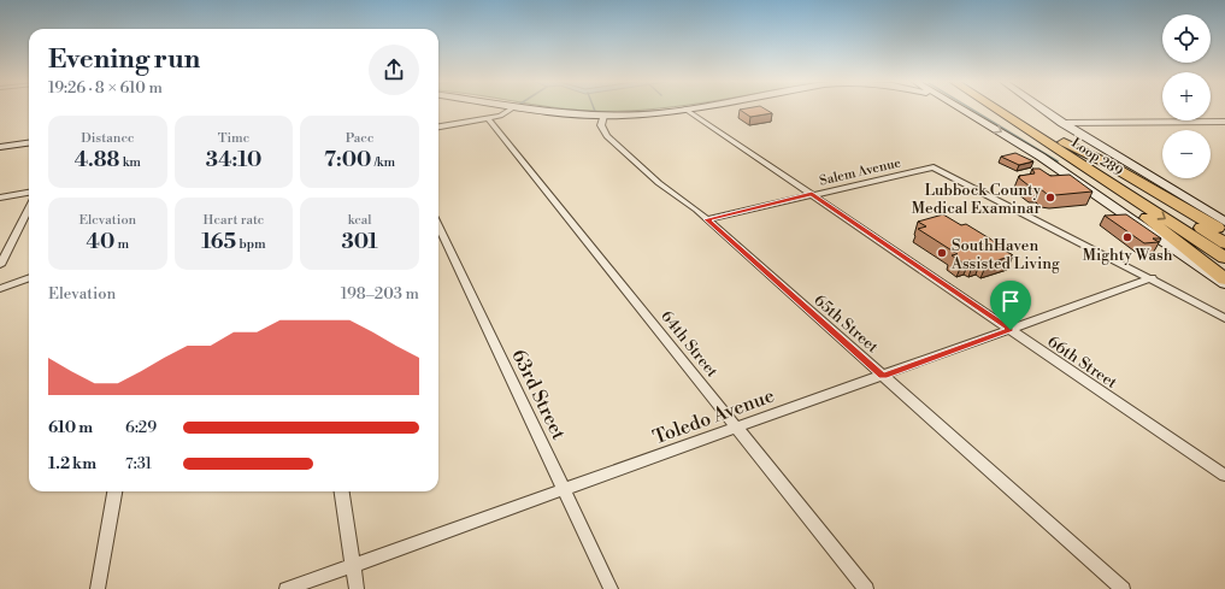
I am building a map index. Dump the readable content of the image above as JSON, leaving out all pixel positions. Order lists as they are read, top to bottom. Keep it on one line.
{"streets":{"highway":["Loop 289"],"street":["Salem Avenue","65th Street","64th Street","66th Street","63rd Street","Toledo Avenue"]},"crossings":[["Salem Avenue","65th Street"],["Salem Avenue","66th Street"],["Salem Avenue","Toledo Avenue"],["65th Street","Toledo Avenue"],["64th Street","Toledo Avenue"],["66th Street","Toledo Avenue"],["63rd Street","Toledo Avenue"]],"places":["Lubbock County Medical Examinar","Mighty Wash","SouthHaven Assisted Living"],"page":{"map_buttons":["+","−"],"heading":["Evening run","19:26 · 8 × 610 m"],"stats":[["Distance","4.88 km"],["Time","34:10"],["Pace","7:00 /km"],["Elevation","40 m"],["Heart rate","165 bpm"],["kcal","301"]],"chart":["Elevation","198–203 m"],"list":[{"name":"610 m","note":"6:29"},{"name":"1.2 km","note":"7:31"}]}}
